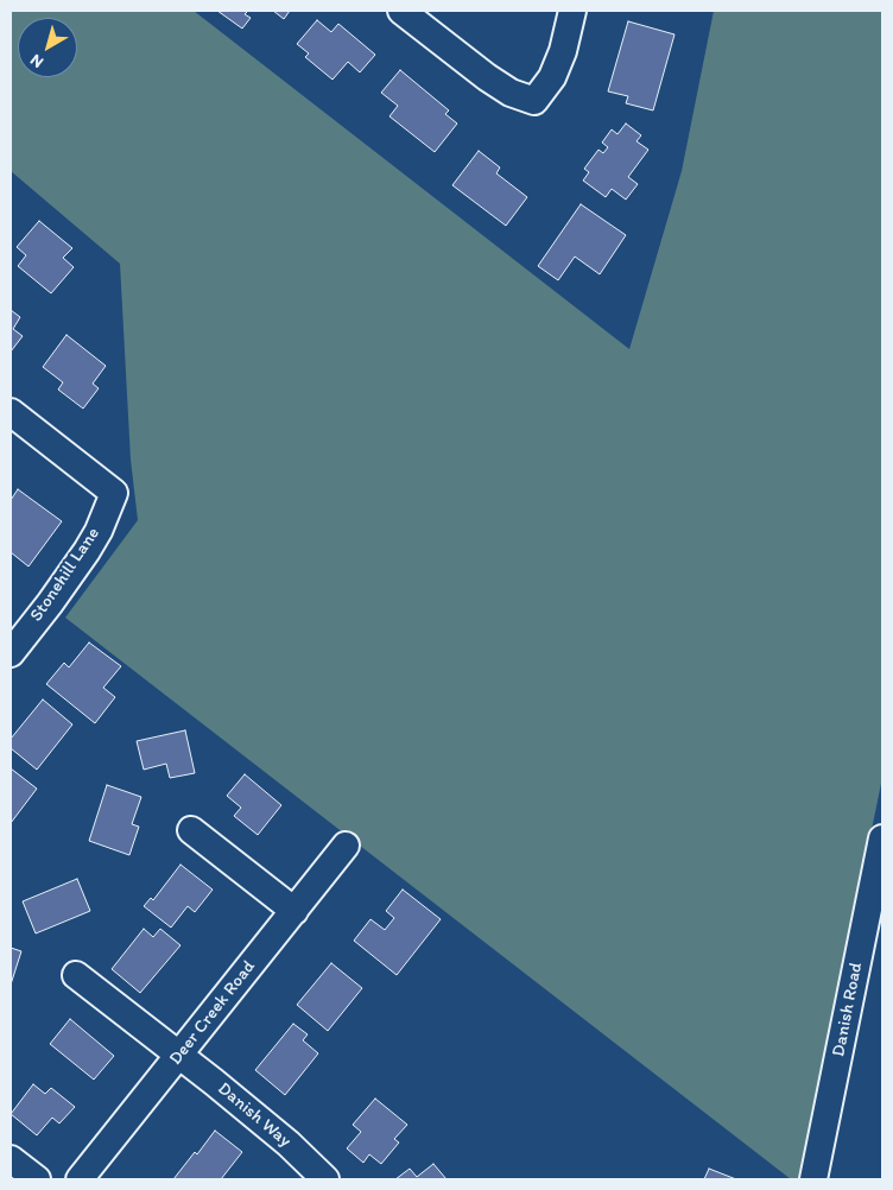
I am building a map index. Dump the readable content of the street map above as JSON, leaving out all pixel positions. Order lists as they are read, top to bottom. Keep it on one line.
{"streets":{"street":["Stonehill Lane","Danish Road","Deer Creek Road","Danish Way"]},"crossings":[["Deer Creek Road","Danish Way"]],"north":"bottom left"}
